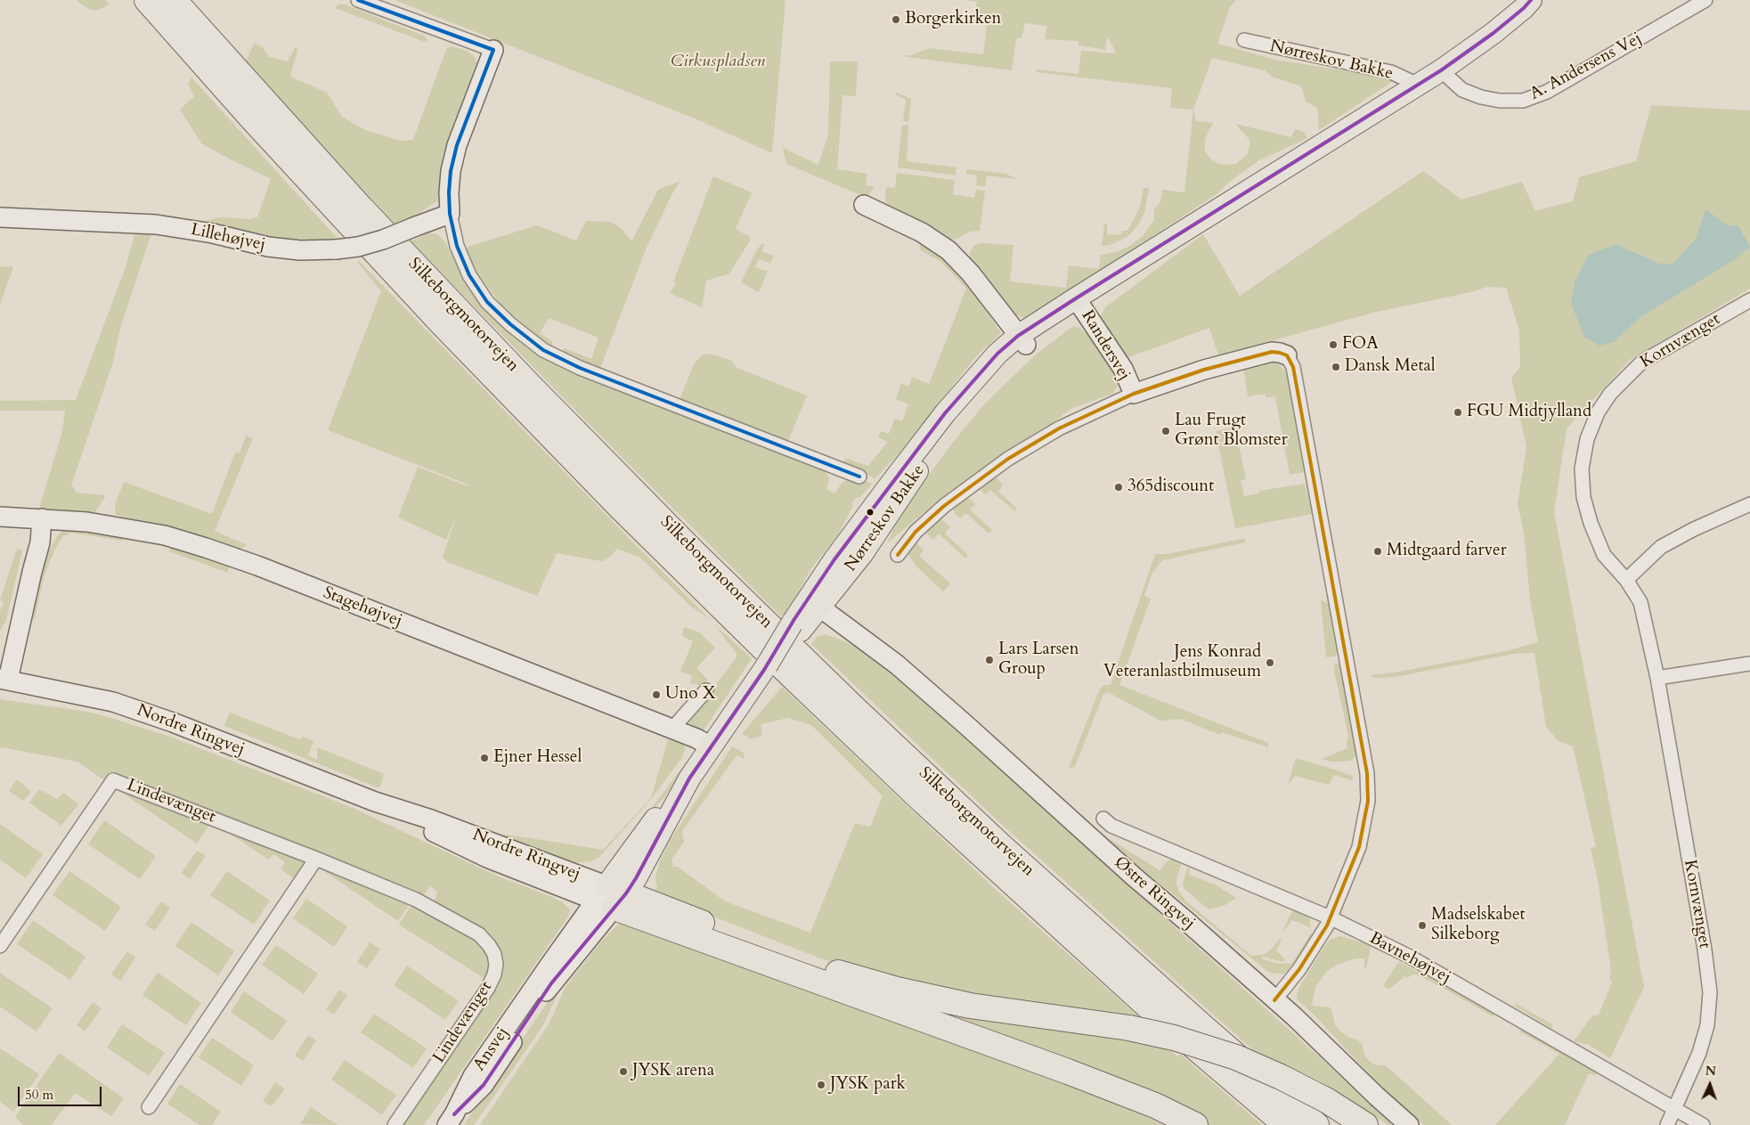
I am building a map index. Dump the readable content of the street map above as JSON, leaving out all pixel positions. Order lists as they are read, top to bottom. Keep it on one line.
{"streets":{"highway":["Silkeborgmotorvejen"],"main road":["Nørreskov Bakke"],"street":["A. Andersens Vej","Lillehøjvej","Kornvænget","Randersvej","Stagehøjvej","Nordre Ringvej","Lindevænget","Østre Ringvej","Bavnehøjvej","Ansvej"]},"crossings":[["Nørreskov Bakke","A. Andersens Vej"],["Nørreskov Bakke","Randersvej"],["Nørreskov Bakke","Stagehøjvej"],["Nørreskov Bakke","Nordre Ringvej"],["Nørreskov Bakke","Østre Ringvej"],["Nørreskov Bakke","Ansvej"],["Kornvænget","Bavnehøjvej"],["Nordre Ringvej","Ansvej"]],"parks":["Cirkuspladsen"],"places":["Borgerkirken","FOA","Dansk Metal","FGU Midtjylland","Lau Frugt Grønt Blomster","365discount","Midtgaard farver","Lars Larsen Group","Jens Konrad Veteranlastbilmuseum","Uno X","Ejner Hessel","Madselskabet Silkeborg","JYSK arena","JYSK park"],"scale_bar":"50 m","north":"top"}
